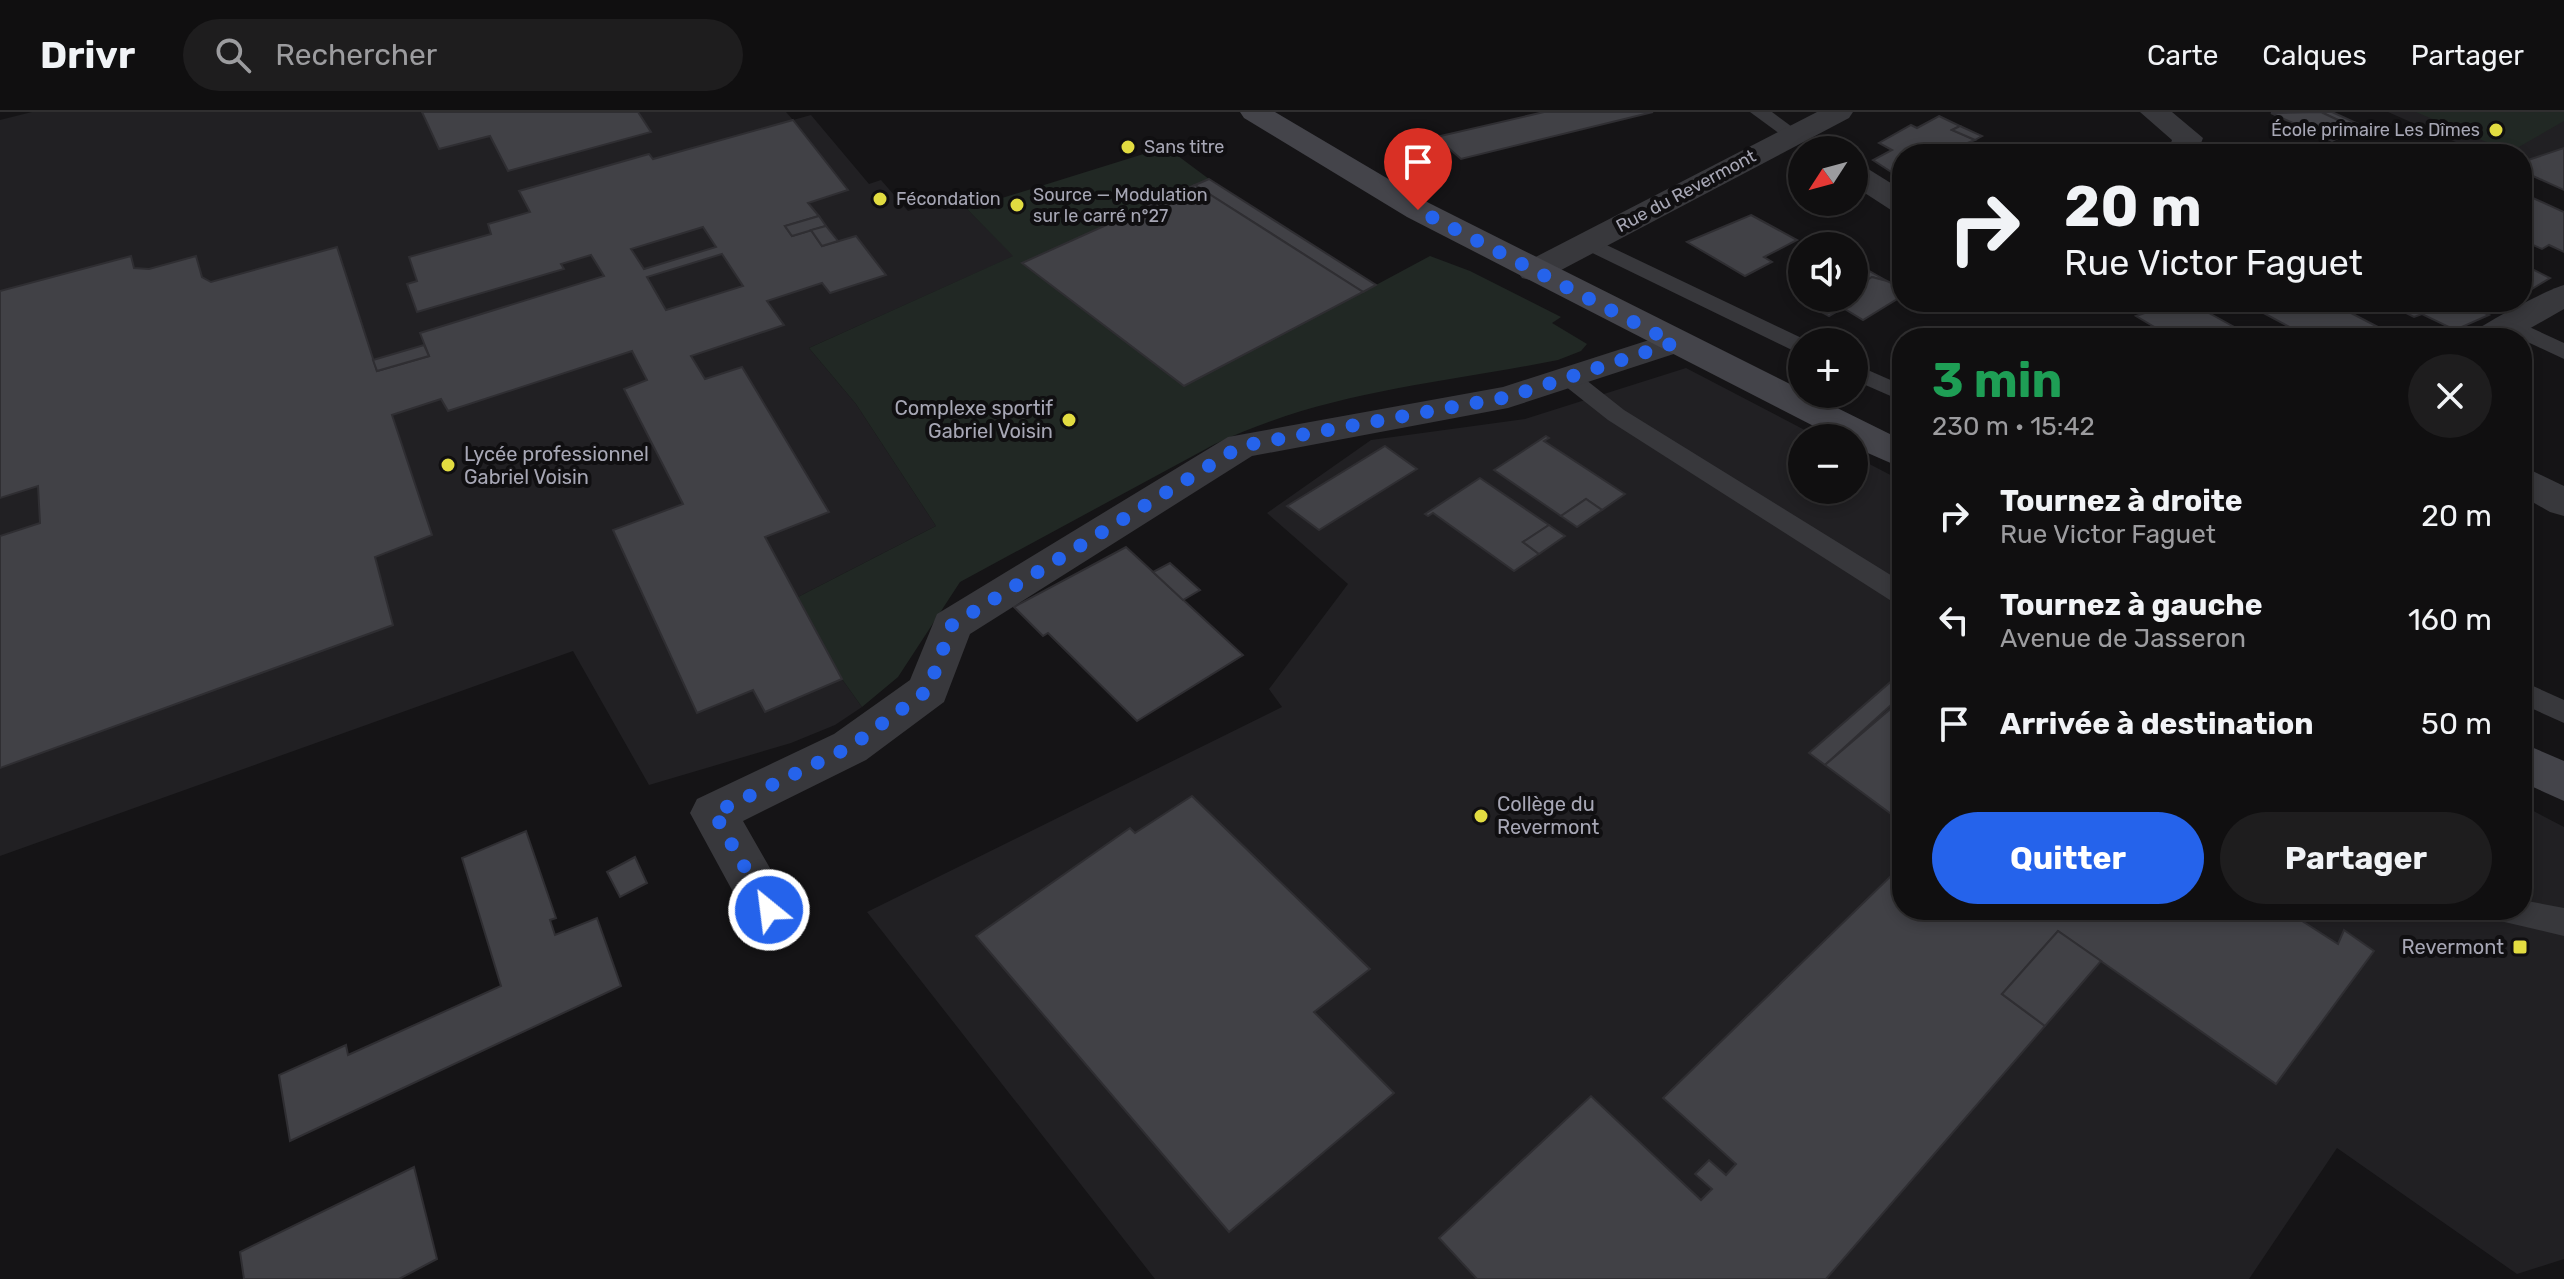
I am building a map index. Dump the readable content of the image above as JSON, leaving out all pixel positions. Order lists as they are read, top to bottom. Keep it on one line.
{"streets":{"street":["Rue du Revermont"]},"places":{"other":["École primaire Les Dîmes","Sans titre","Fécondation","Source — Modulation sur le carré n°27","Complexe sportif Gabriel Voisin","Lycée professionnel Gabriel Voisin","Collège du Revermont"],"transit":["Revermont"]},"north":"bottom left","page":{"header":"Drivr","search":"Rechercher","nav":["Carte","Calques","Partager"],"map_buttons":["+","−"],"turn":["20 m","Rue Victor Faguet"],"heading":["3 min","230 m · 15:42"],"list":[{"name":"Tournez à droite","note":"Rue Victor Faguet","value":"20 m"},{"name":"Tournez à gauche","note":"Avenue de Jasseron","value":"160 m"},{"name":"Arrivée à destination","value":"50 m"}],"buttons":["Quitter","Partager"]}}
